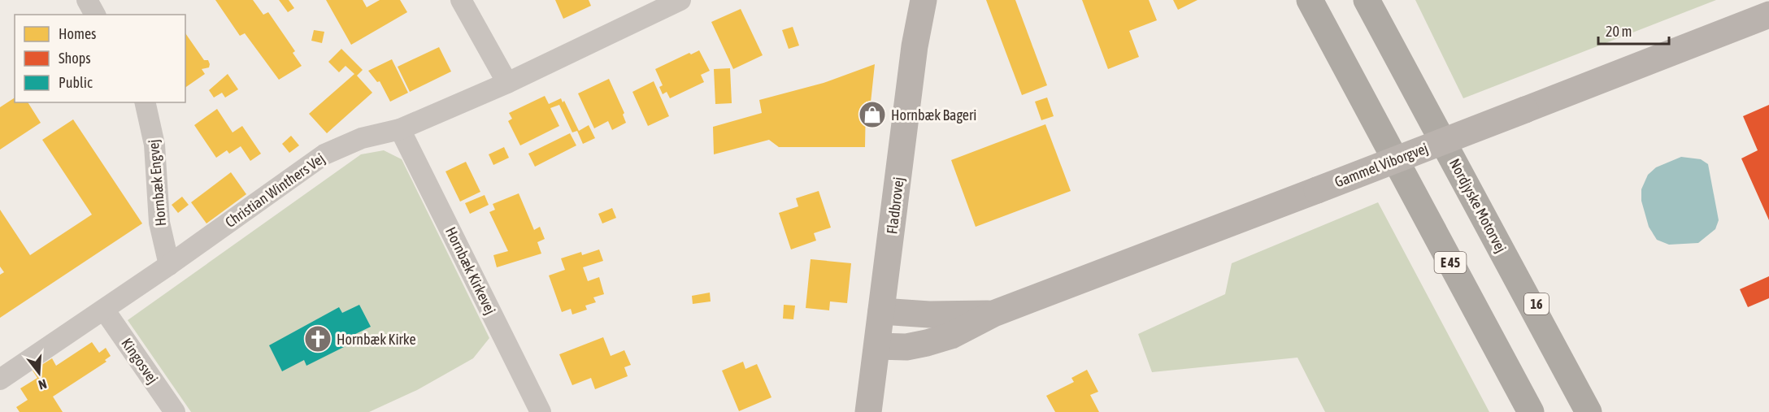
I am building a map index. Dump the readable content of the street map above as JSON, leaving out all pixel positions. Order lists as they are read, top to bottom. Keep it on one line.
{"streets":{"highway":["Nordjyske Motorvej","E 45","16"],"main road":["Gammel Viborgvej","Fladbrovej"],"street":["Hornbæk Engvej","Christian Winthers Vej","Hornbæk Kirkevej","Kingosvej"]},"crossings":[["Gammel Viborgvej","Fladbrovej"],["Hornbæk Engvej","Christian Winthers Vej"],["Christian Winthers Vej","Hornbæk Kirkevej"],["Christian Winthers Vej","Kingosvej"],["Nordjyske Motorvej","16"]],"places":{"shop":["Hornbæk Bageri"],"church":["Hornbæk Kirke"]},"legend":["Homes","Shops","Public"],"scale_bar":"20 m","north":"bottom"}
